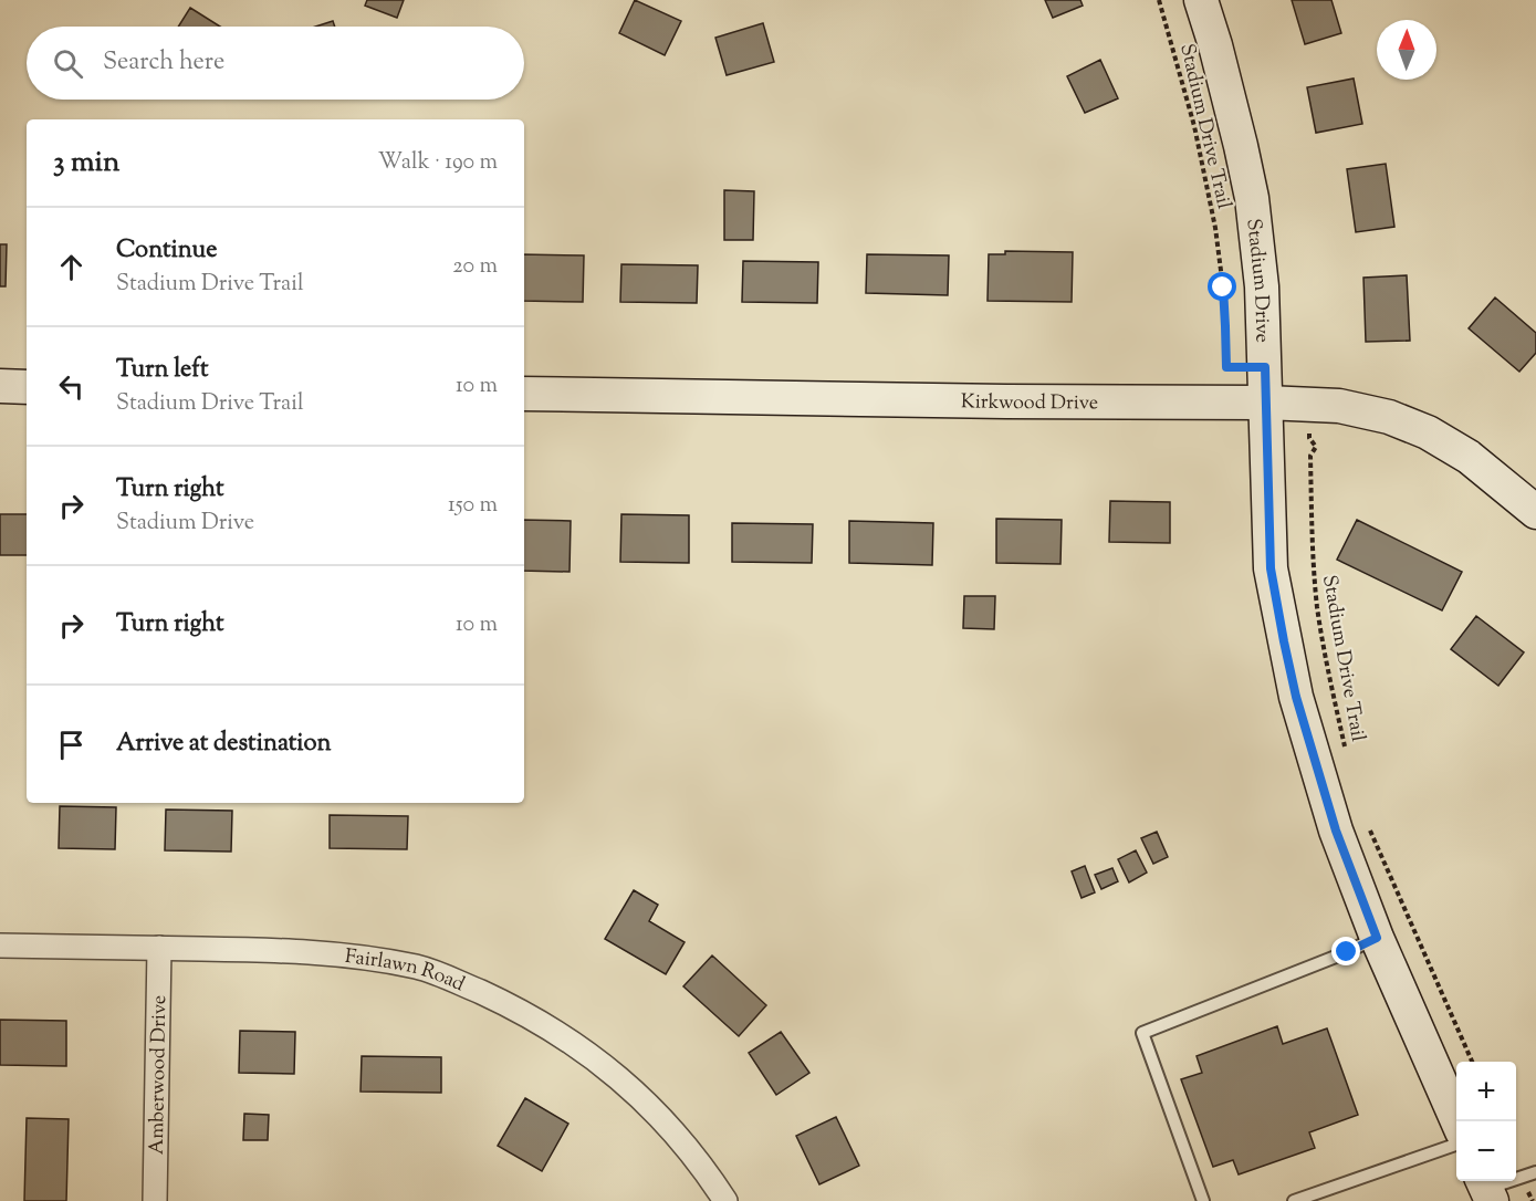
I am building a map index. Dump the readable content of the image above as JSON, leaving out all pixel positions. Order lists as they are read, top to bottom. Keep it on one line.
{"streets":{"street":["Stadium Drive","Kirkwood Drive","Fairlawn Road","Amberwood Drive"],"path":["Stadium Drive Trail"]},"crossings":[["Stadium Drive Trail","Stadium Drive"],["Stadium Drive Trail","Kirkwood Drive"],["Stadium Drive","Kirkwood Drive"],["Fairlawn Road","Amberwood Drive"]],"north":"top","page":{"search":"Search here","heading":["3 min","Walk · 190 m"],"list":[["Continue","Stadium Drive Trail","20 m"],["Turn left","Stadium Drive Trail","10 m"],["Turn right","Stadium Drive","150 m"],["Turn right","10 m"],"Arrive at destination"],"map_buttons":["+","−"]}}
